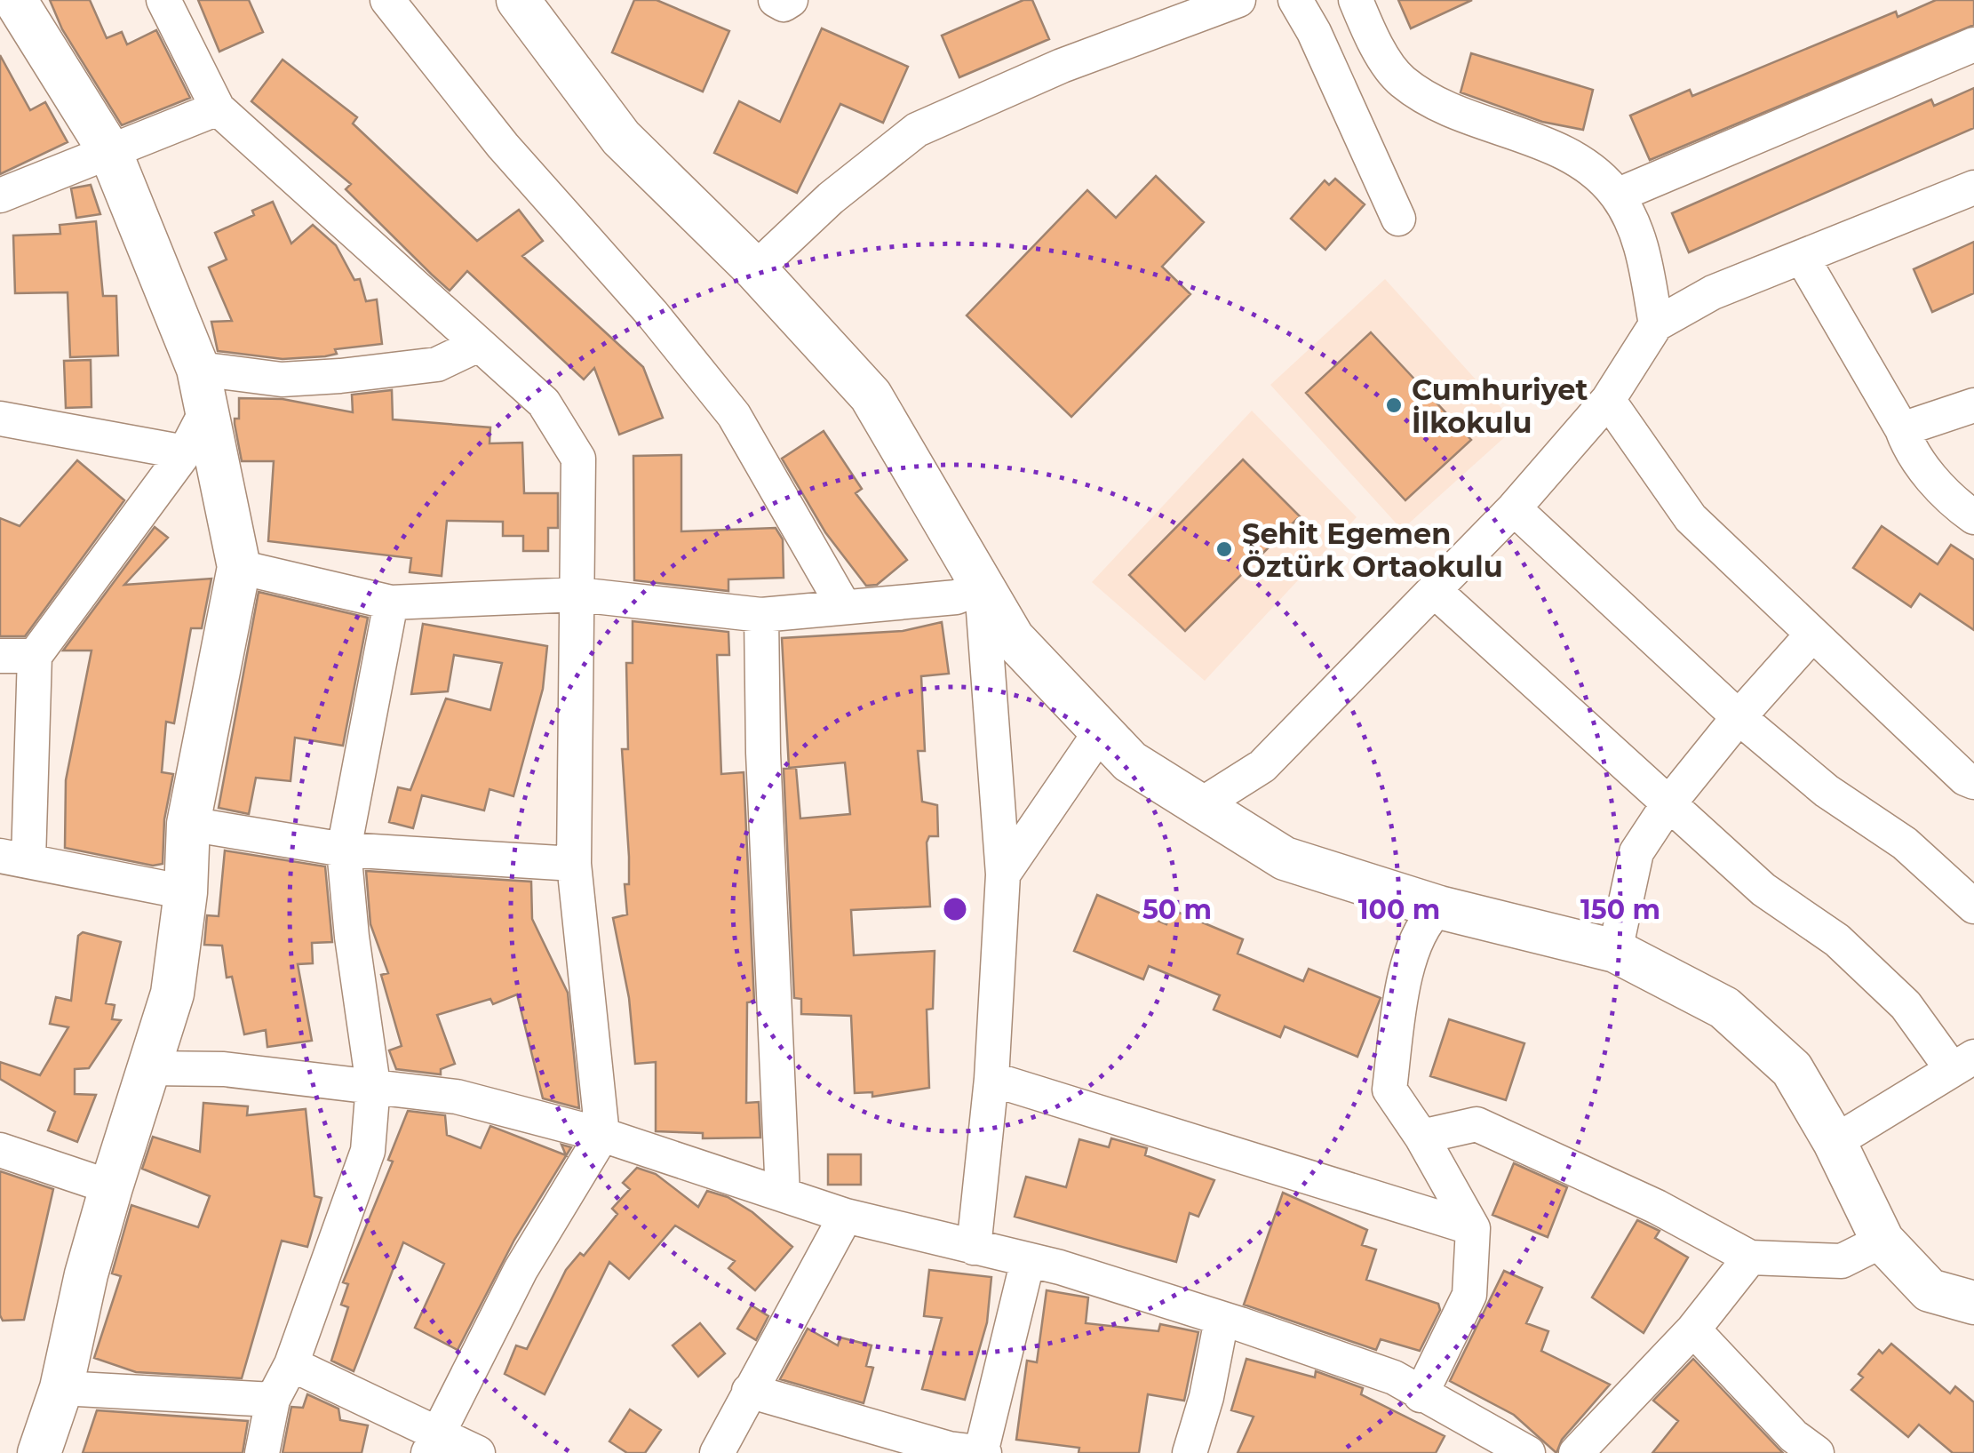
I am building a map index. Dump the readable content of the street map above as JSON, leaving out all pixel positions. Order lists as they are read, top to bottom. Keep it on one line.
{"places":["Cumhuriyet İlkokulu","Şehit Egemen Öztürk Ortaokulu"],"rings":["50 m","100 m","150 m"]}
